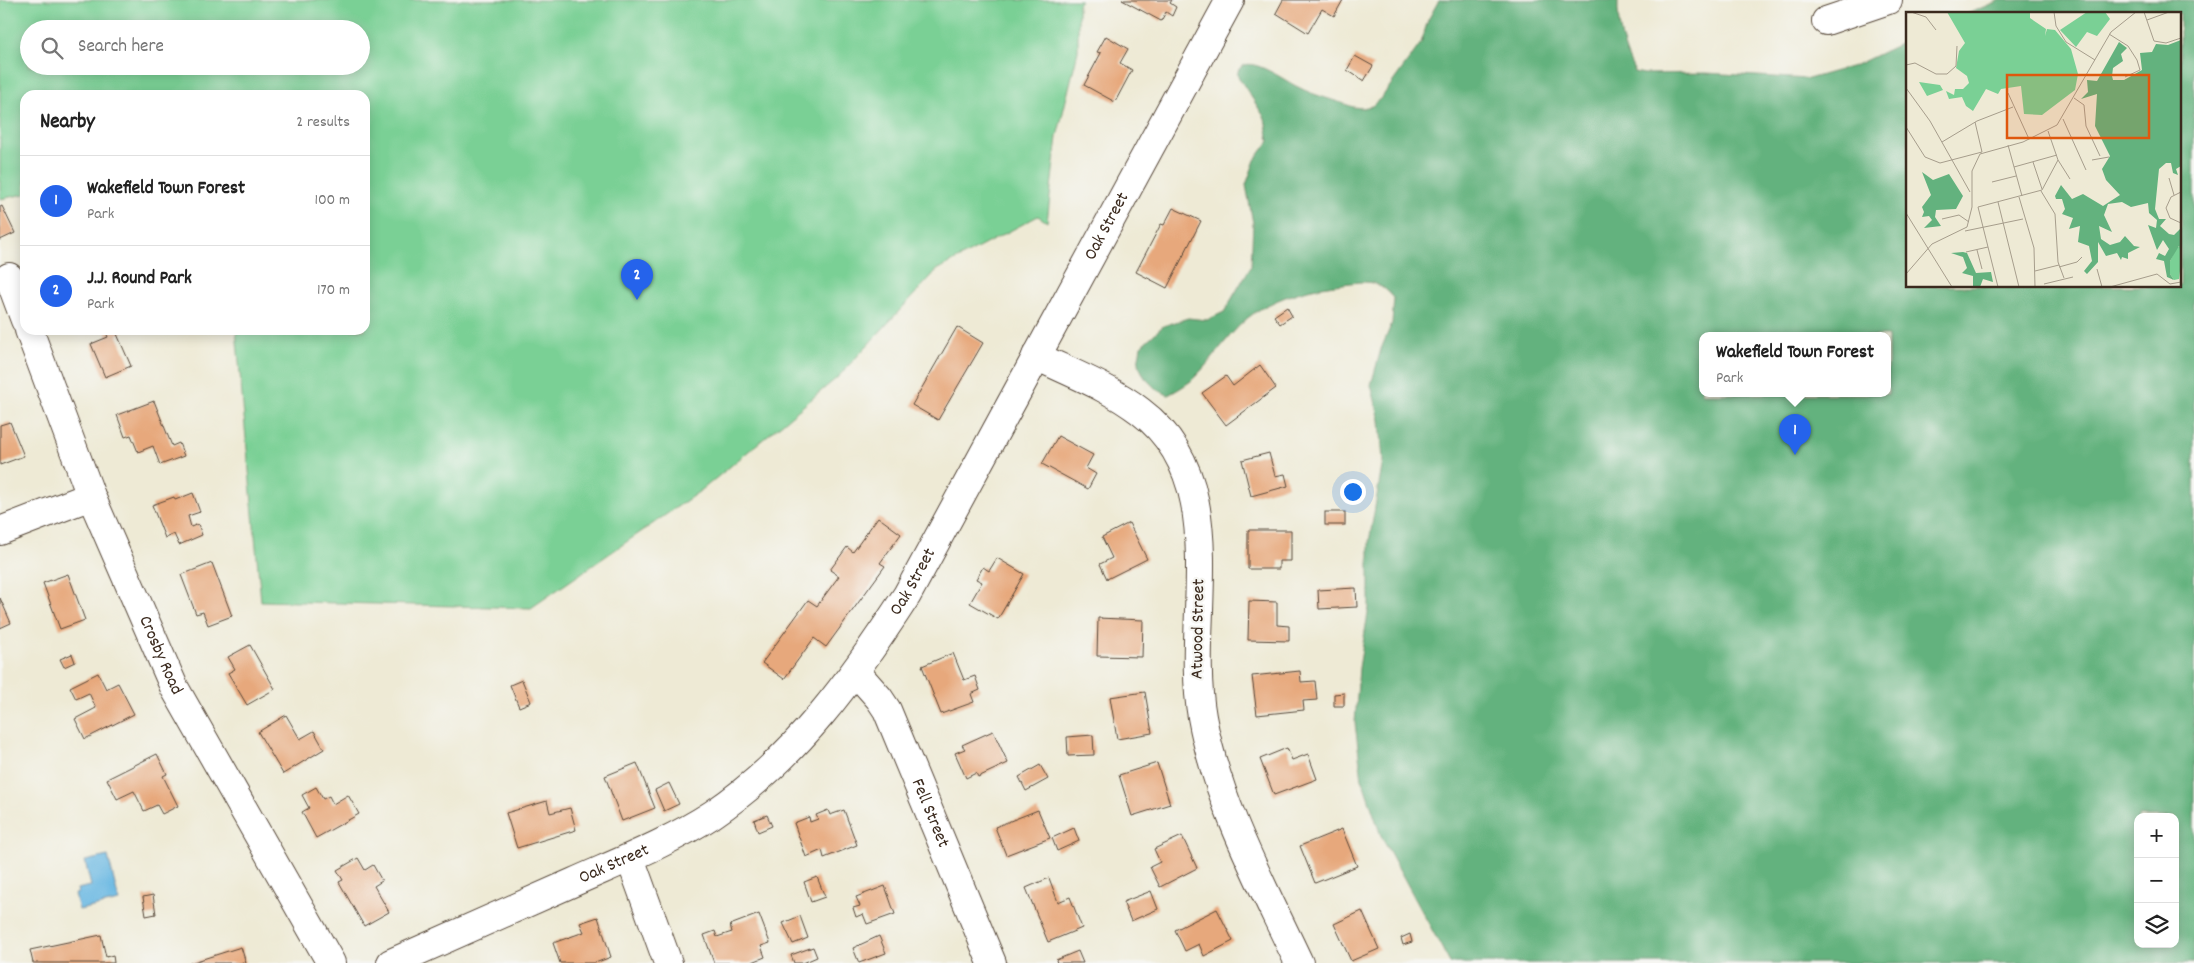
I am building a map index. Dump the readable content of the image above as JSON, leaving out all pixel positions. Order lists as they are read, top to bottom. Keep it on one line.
{"streets":{"street":["Oak Street","Atwood Street","Crosby Road","Fell Street"]},"crossings":[["Oak Street","Atwood Street"],["Oak Street","Fell Street"]],"page":{"search":"Search here","heading":["Nearby","2 results"],"list":[{"mark":"1","name":"Wakefield Town Forest","note":"Park","value":"100 m"},{"mark":"2","name":"J.J. Round Park","note":"Park","value":"170 m"}],"pins":["2","1"],"popup":["Wakefield Town Forest","Park"],"map_buttons":["+","−"]}}
